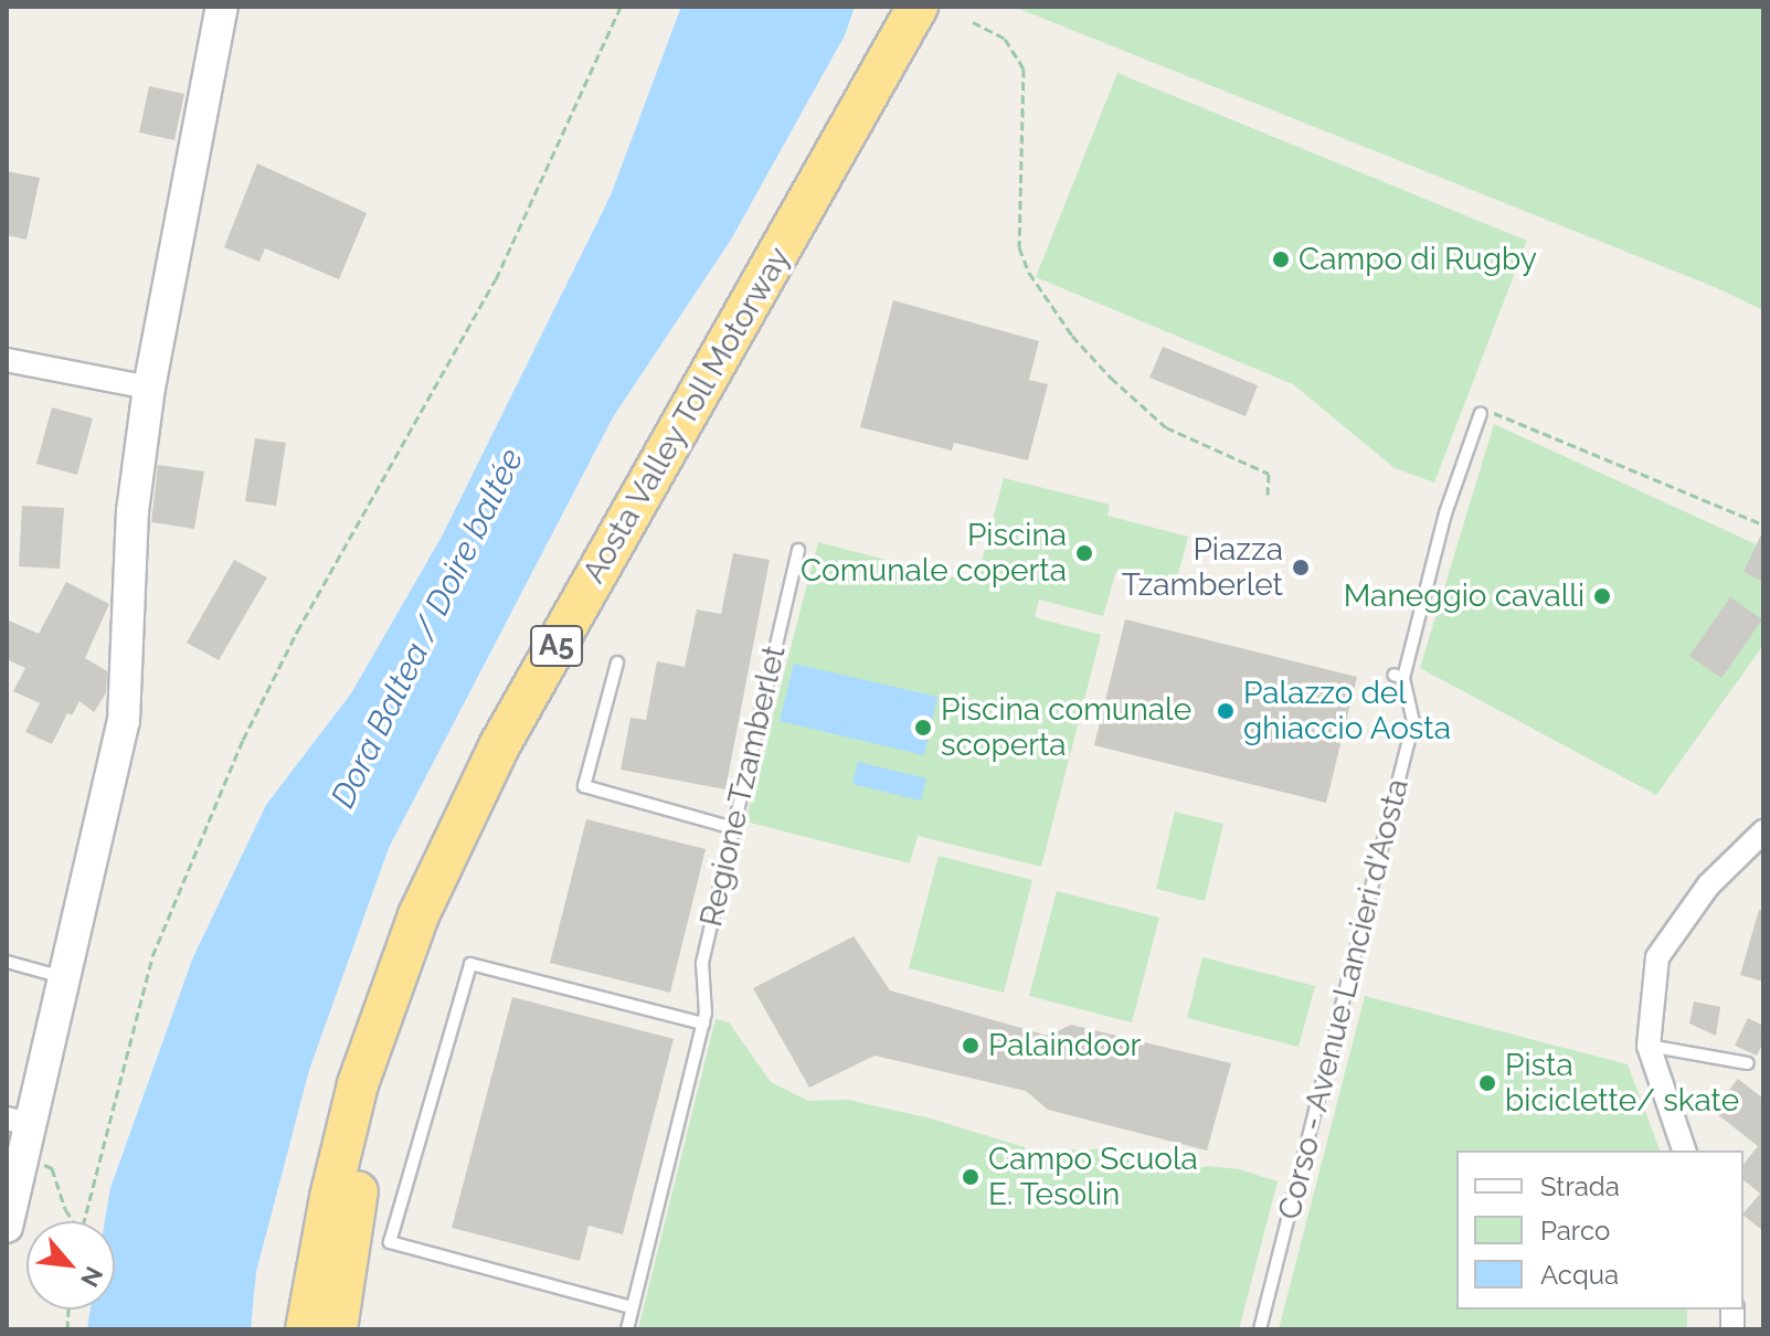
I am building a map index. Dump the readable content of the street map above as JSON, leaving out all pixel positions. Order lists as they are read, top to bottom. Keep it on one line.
{"streets":{"highway":["Aosta Valley Toll Motorway","A5"],"lane":["Regione Tzamberlet","Corso - Avenue Lancieri d'Aosta"]},"water":["Dora Baltea / Doire baltée"],"places":["Campo di Rugby","Piscina Comunale coperta","Piazza Tzamberlet","Maneggio cavalli","Palazzo del ghiaccio Aosta","Piscina comunale scoperta","Palaindoor","Pista biciclette/ skate","Campo Scuola E. Tesolin"],"legend":["Strada","Parco","Acqua"],"north":"bottom right"}
